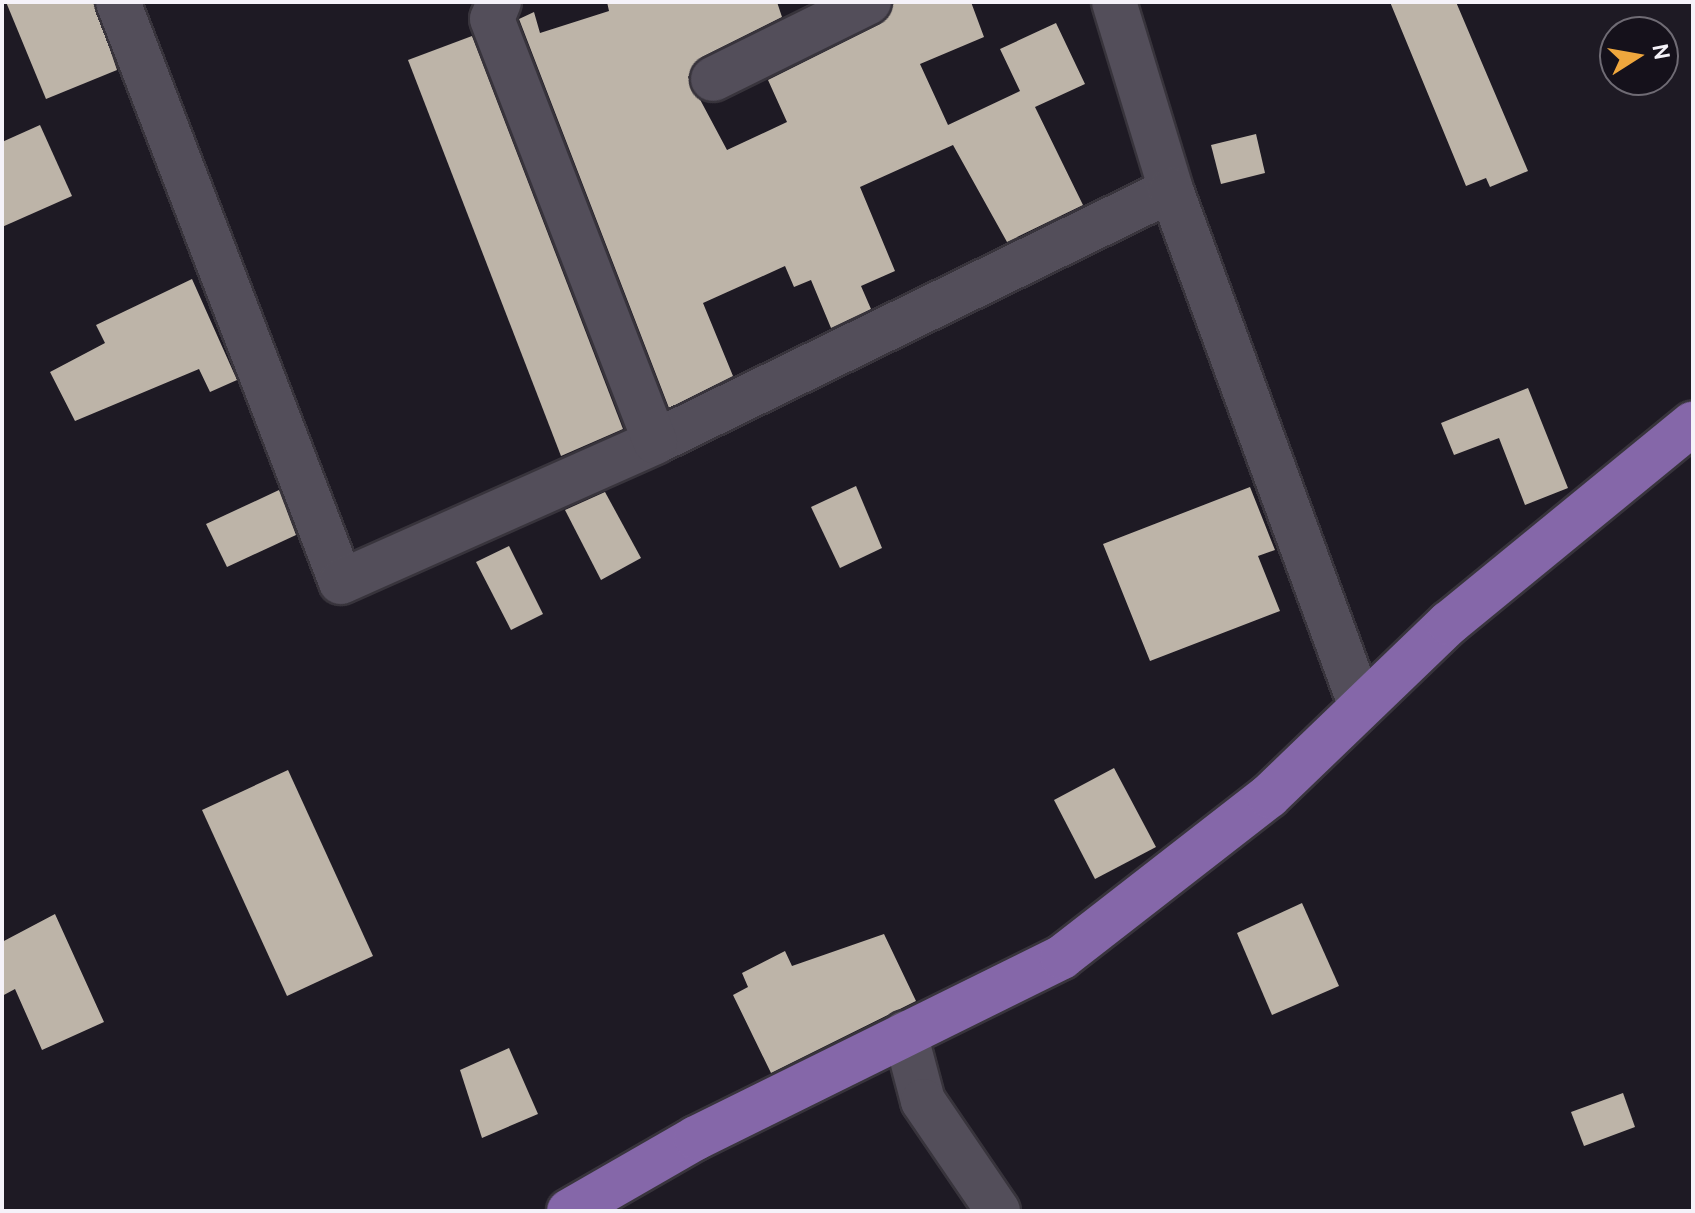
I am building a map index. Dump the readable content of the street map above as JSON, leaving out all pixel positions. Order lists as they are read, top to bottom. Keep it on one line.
{"north":"right"}
